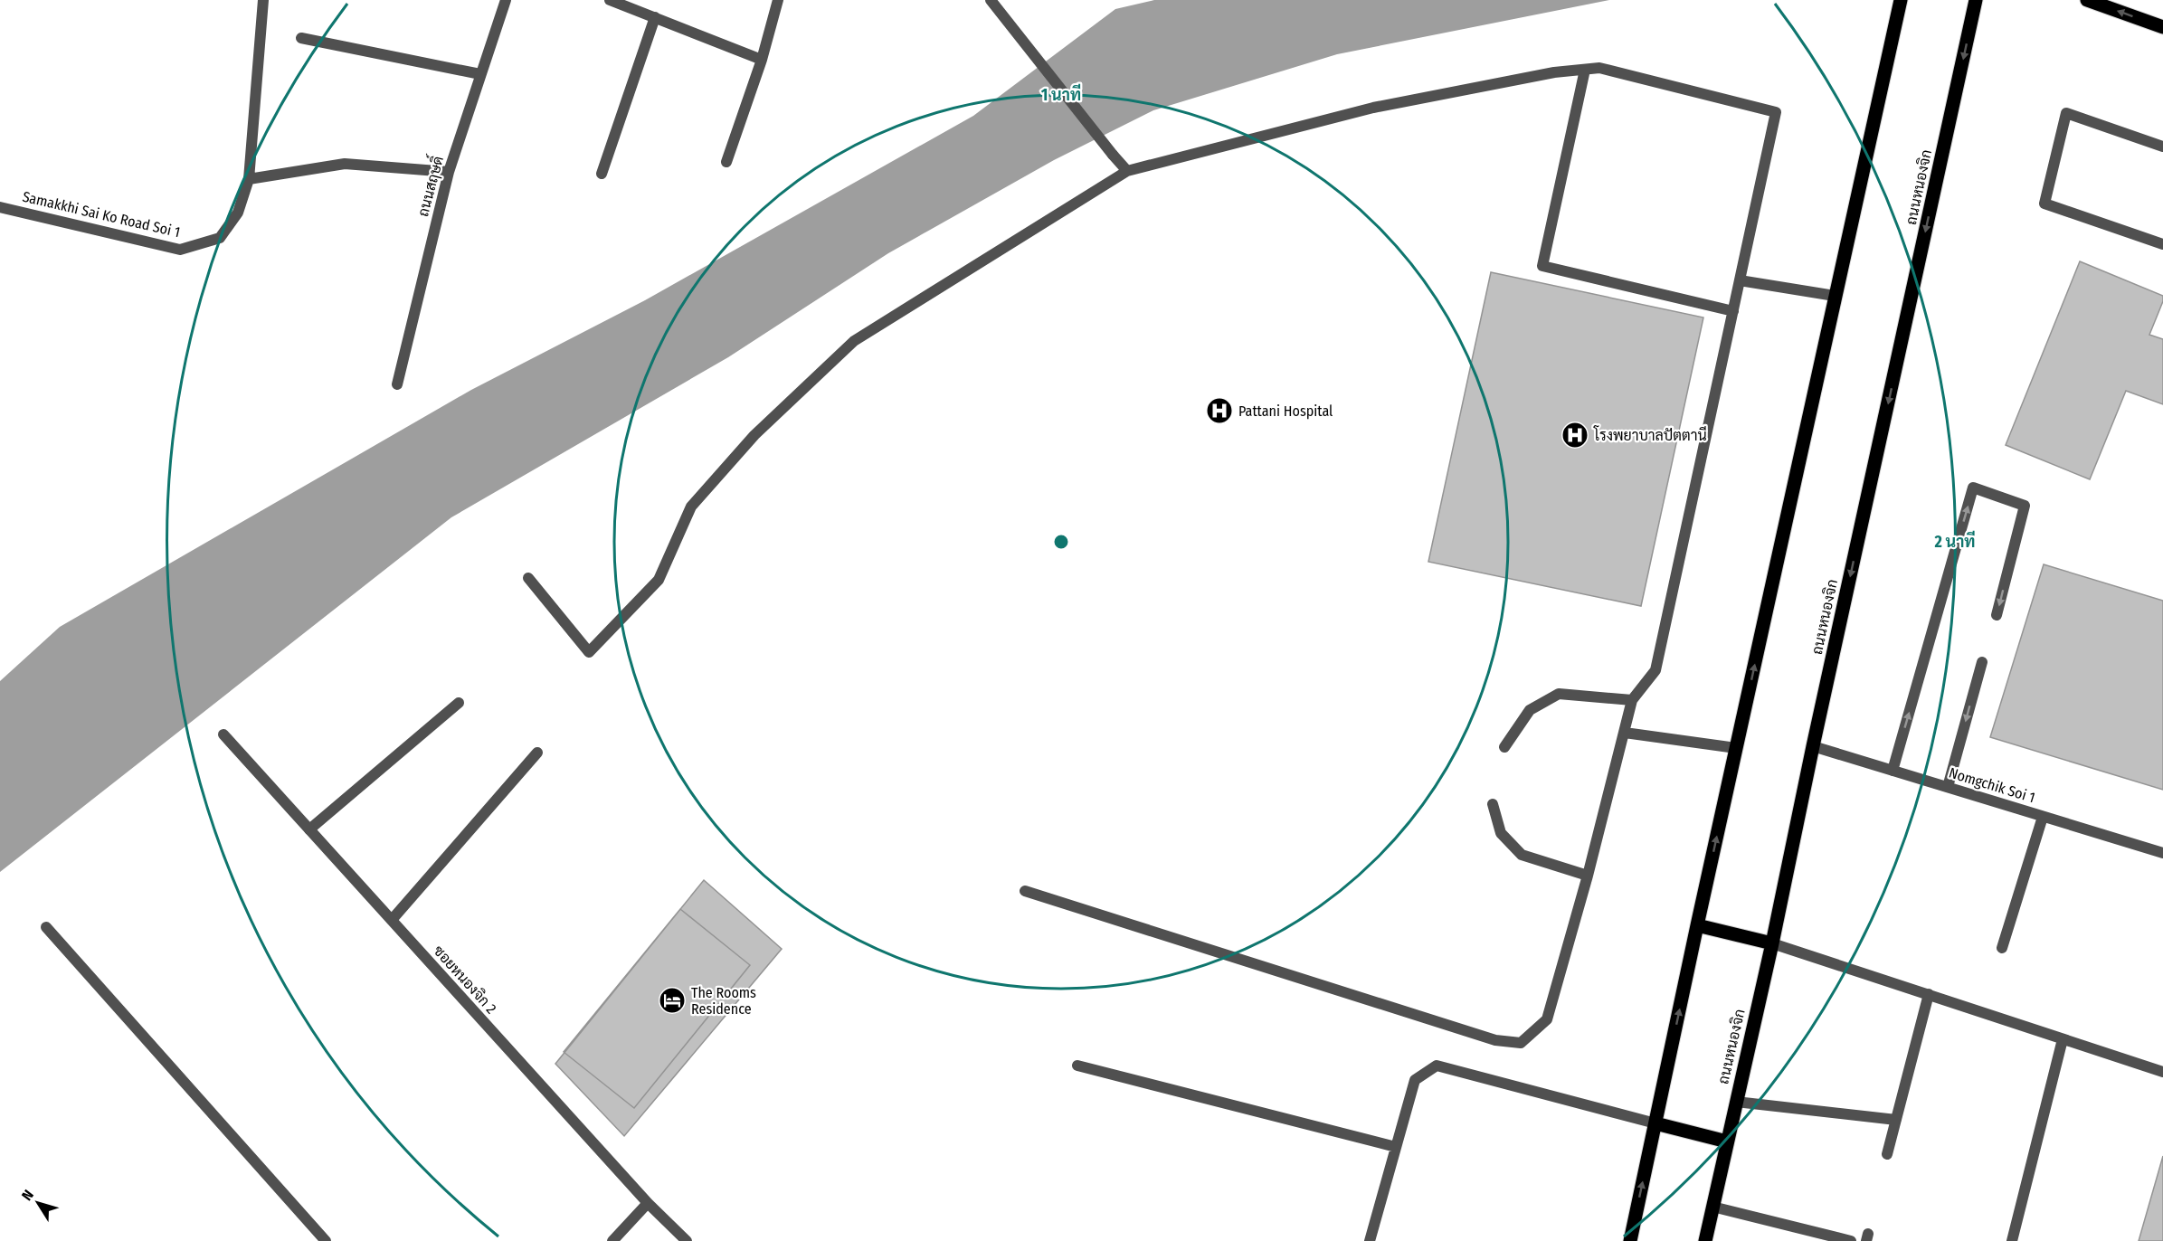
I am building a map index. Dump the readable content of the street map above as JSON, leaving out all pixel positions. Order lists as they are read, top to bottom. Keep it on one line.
{"streets":{"main road":["ถนนหนองจิก"],"street":["ถนนสฤษดิ์","Samakkhi Sai Ko Road Soi 1","Nomgchik Soi 1","ซอยหนองจิก 2"]},"crossings":[["ถนนหนองจิก","Nomgchik Soi 1"]],"places":{"hospital":["Pattani Hospital","โรงพยาบาลปัตตานี"],"hotel":["The Rooms Residence"]},"north":"top left","rings":["1 นาที","2 นาที"]}
